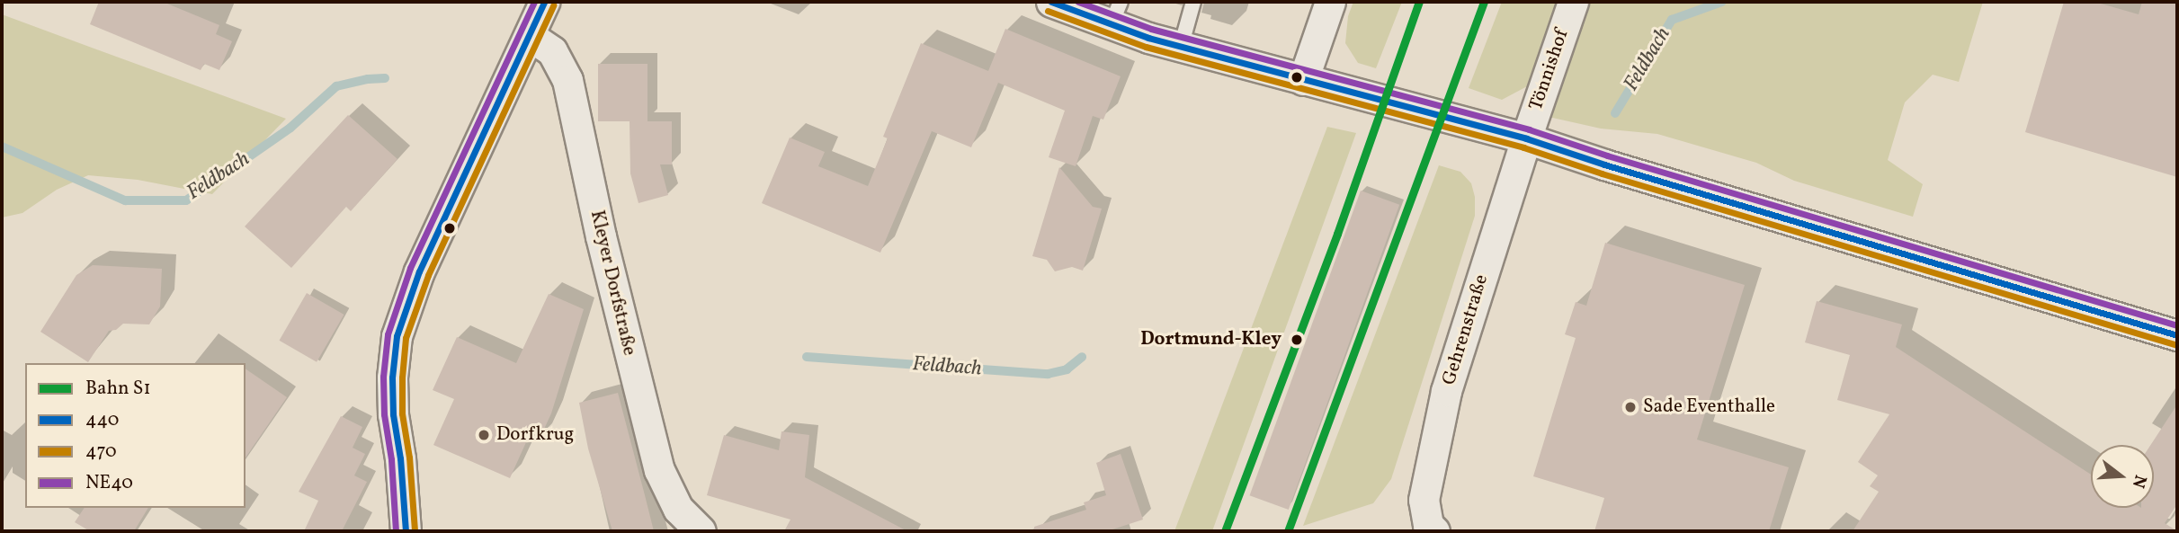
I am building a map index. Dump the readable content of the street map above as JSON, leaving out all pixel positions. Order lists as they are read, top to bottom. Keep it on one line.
{"streets":{"street":["Tönnishof","Kleyer Dorfstraße","Gehrenstraße"]},"crossings":[["Tönnishof","Gehrenstraße"]],"water":["Feldbach"],"places":["Dortmund-Kley","Sade Eventhalle","Dorfkrug"],"lines":["rail line S1","transit line 440","transit line NE40","transit line 470"],"legend":["Bahn S1","440","470","NE40"],"north":"right"}
